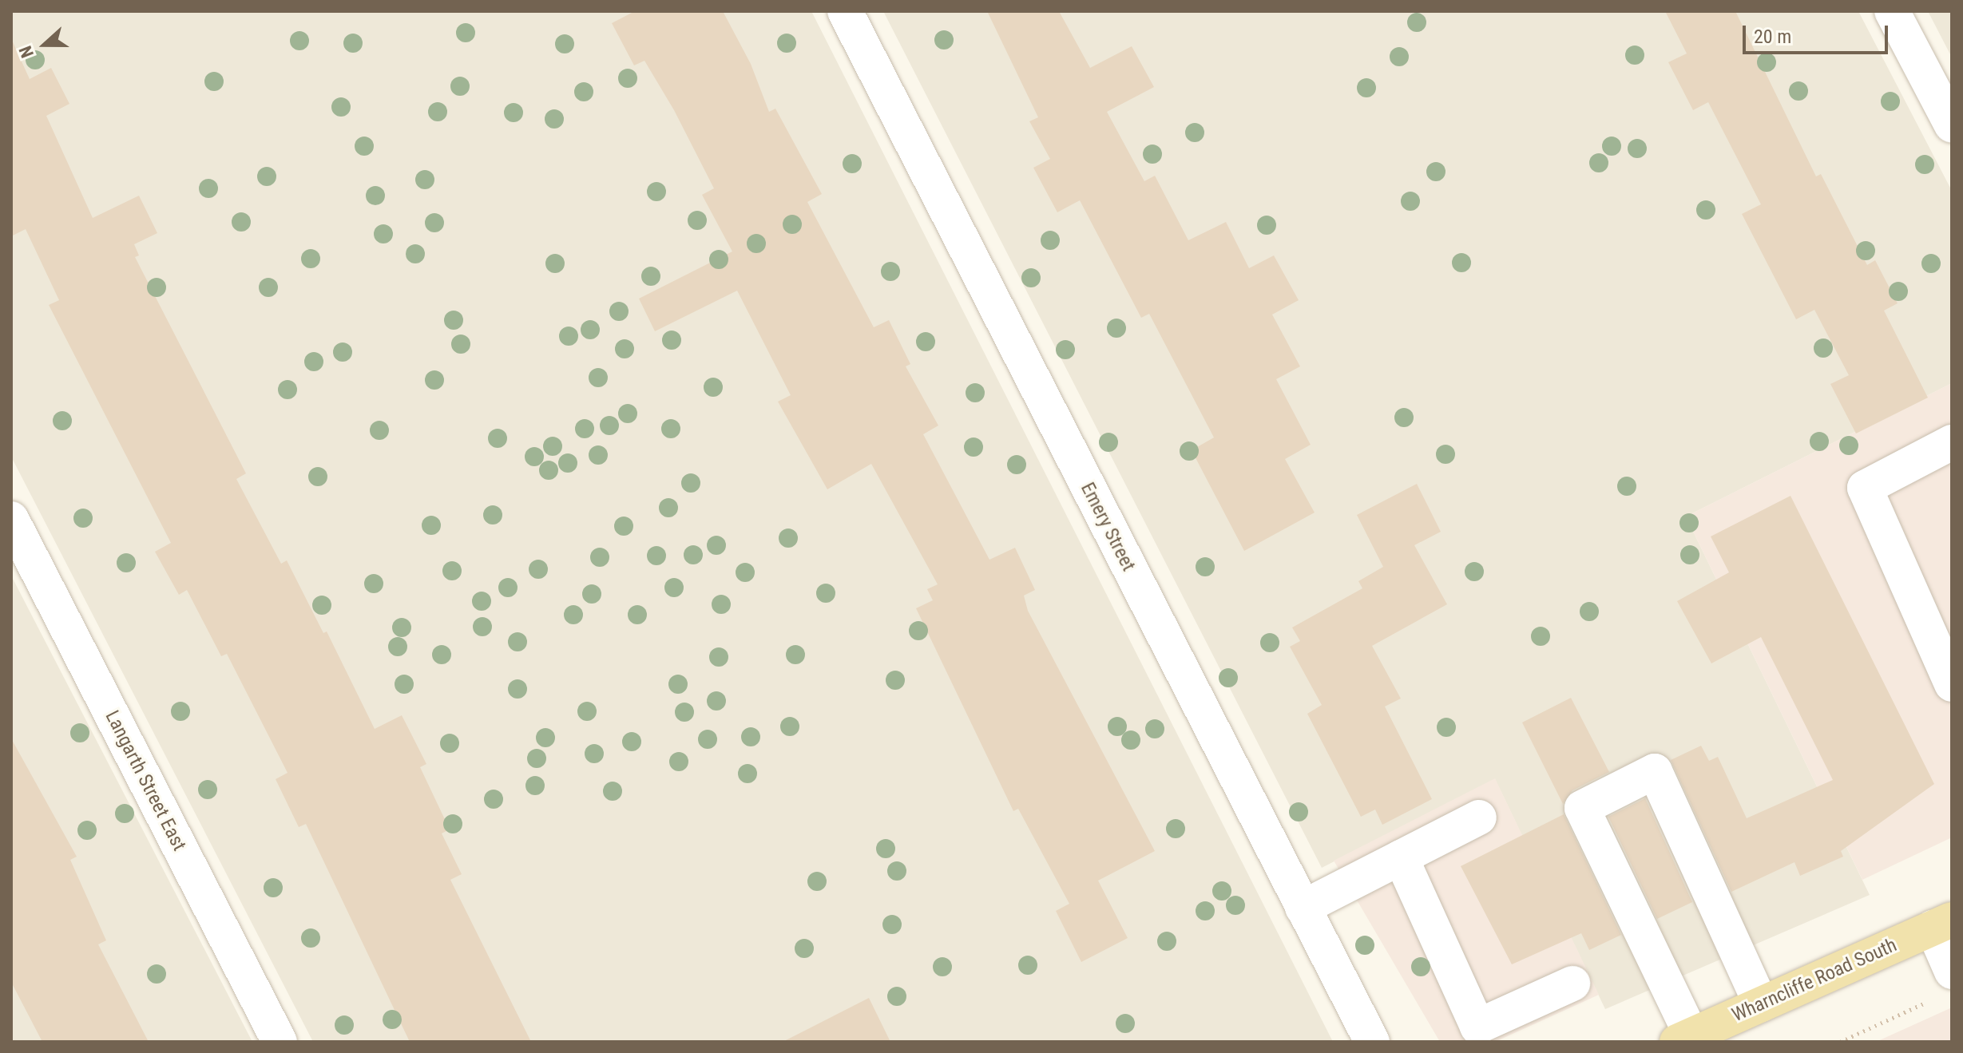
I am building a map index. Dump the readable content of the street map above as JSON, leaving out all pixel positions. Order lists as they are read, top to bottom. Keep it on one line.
{"streets":{"main road":["Wharncliffe Road South"],"street":["Emery Street","Langarth Street East"]},"scale_bar":"20 m","north":"left"}
